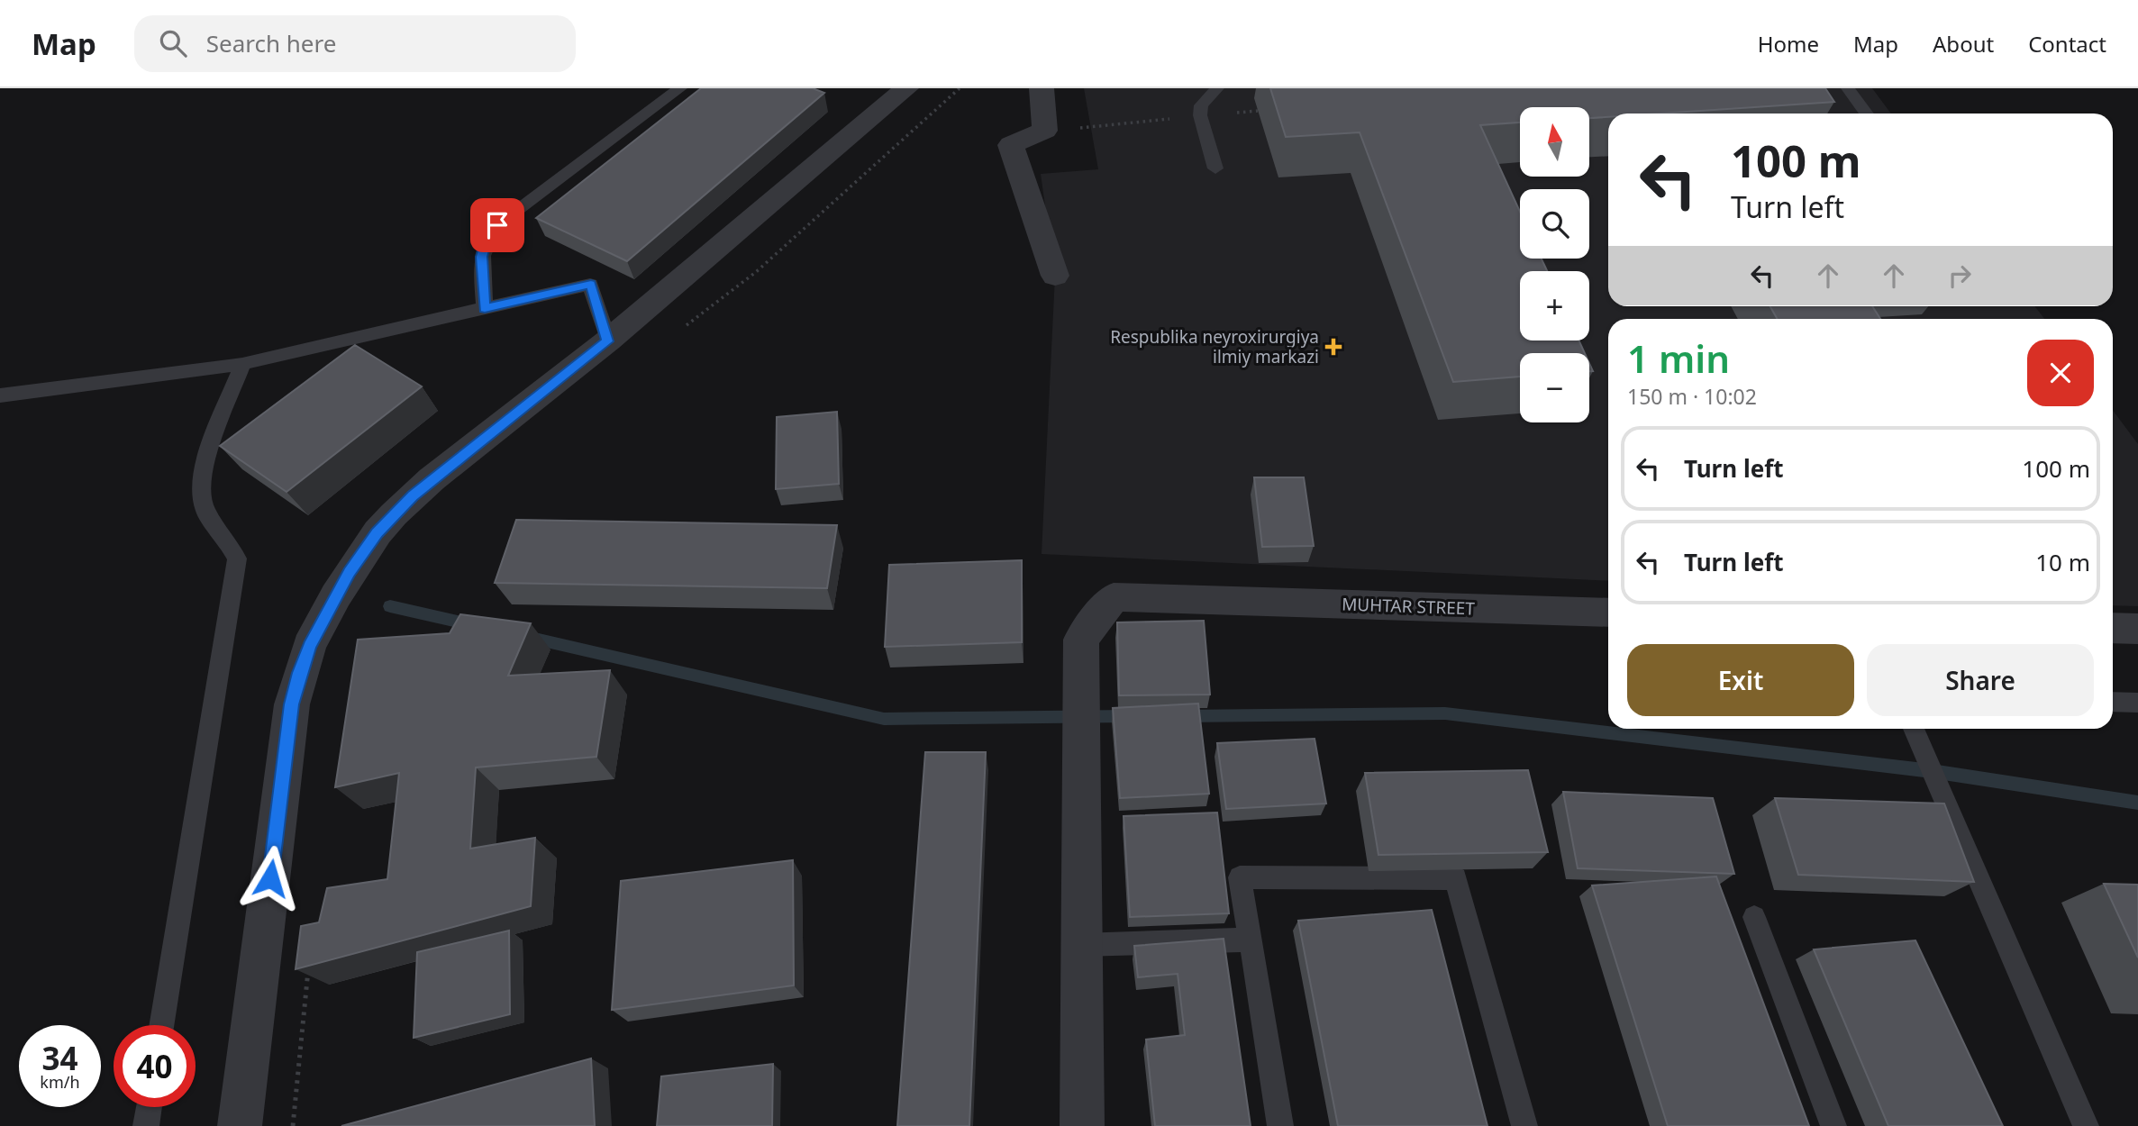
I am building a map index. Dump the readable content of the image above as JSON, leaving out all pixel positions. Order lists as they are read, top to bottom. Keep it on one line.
{"streets":{"street":["MUHTAR STREET"]},"places":{"health":["Respublika neyroxirurgiya ilmiy markazi"]},"north":"top","page":{"header":"Map","search":"Search here","nav":["Home","Map","About","Contact"],"map_buttons":["+","−"],"turn":["100 m","Turn left"],"heading":["1 min","150 m · 10:02"],"list":[{"name":"Turn left","value":"100 m"},{"name":"Turn left","value":"10 m"}],"buttons":["Exit","Share"],"speed":"34 km/h","limit":"40"}}
